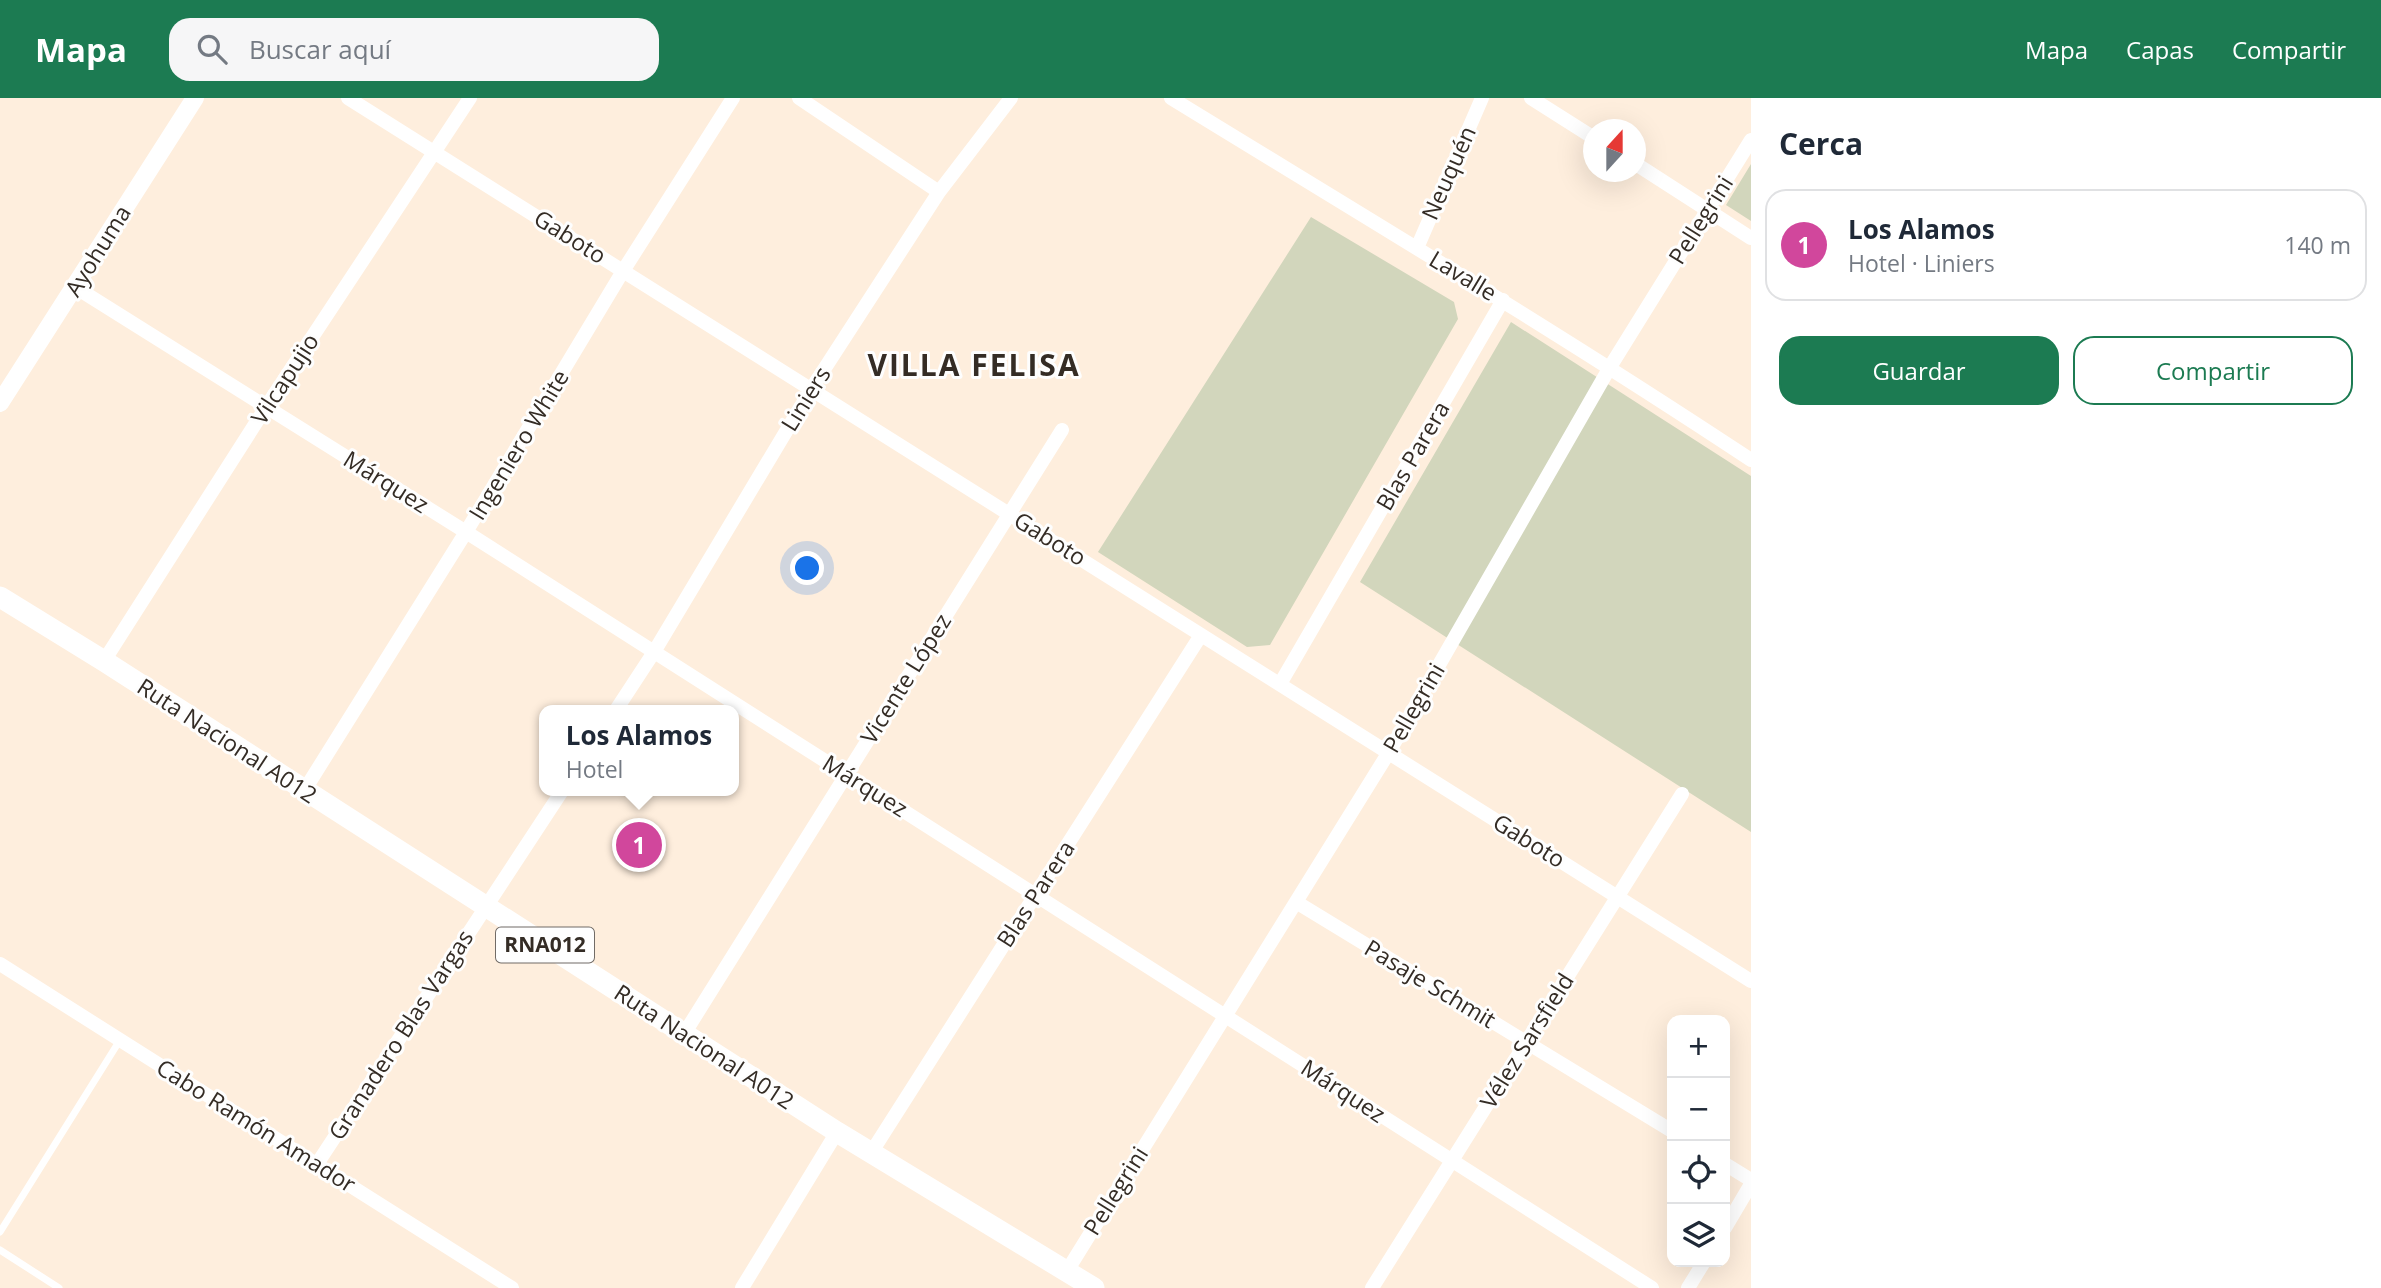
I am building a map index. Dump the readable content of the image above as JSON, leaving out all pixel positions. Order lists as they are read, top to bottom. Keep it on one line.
{"streets":{"main road":["Ruta Nacional A012","RNA012"],"street":["Neuquén","Pellegrini","Gaboto","Ayohuma","Lavalle","Vilcapujio","Liniers","Ingeniero White","Blas Parera","Márquez","Vicente López","Pasaje Schmit","Granadero Blas Vargas","Vélez Sarsfield","Cabo Ramón Amador"]},"crossings":[["Neuquén","Lavalle"],["Pellegrini","Gaboto"],["Pellegrini","Lavalle"],["Pellegrini","Márquez"],["Pellegrini","Ruta Nacional A012"],["Pellegrini","Pasaje Schmit"],["Gaboto","Vilcapujio"],["Gaboto","Liniers"],["Gaboto","Ingeniero White"],["Gaboto","Blas Parera"],["Gaboto","Vicente López"],["Gaboto","Vélez Sarsfield"],["Ayohuma","Márquez"],["Lavalle","Blas Parera"],["Vilcapujio","Márquez"],["Vilcapujio","Ruta Nacional A012"],["Liniers","Márquez"],["Ingeniero White","Márquez"],["Ingeniero White","Ruta Nacional A012"],["Blas Parera","Márquez"],["Blas Parera","Ruta Nacional A012"],["Márquez","Vicente López"],["Márquez","Vélez Sarsfield"],["Vicente López","Ruta Nacional A012"],["Ruta Nacional A012","Granadero Blas Vargas"],["Pasaje Schmit","Vélez Sarsfield"],["Granadero Blas Vargas","Cabo Ramón Amador"]],"districts":["VILLA FELISA"],"north":"top","page":{"header":"Mapa","search":"Buscar aquí","nav":["Mapa","Capas","Compartir"],"heading":"Cerca","list":[{"mark":"1","name":"Los Alamos","note":"Hotel · Liniers","value":"140 m"}],"buttons":["Guardar","Compartir"],"popup":["Los Alamos","Hotel"],"pins":"1","map_buttons":["+","−"]}}
